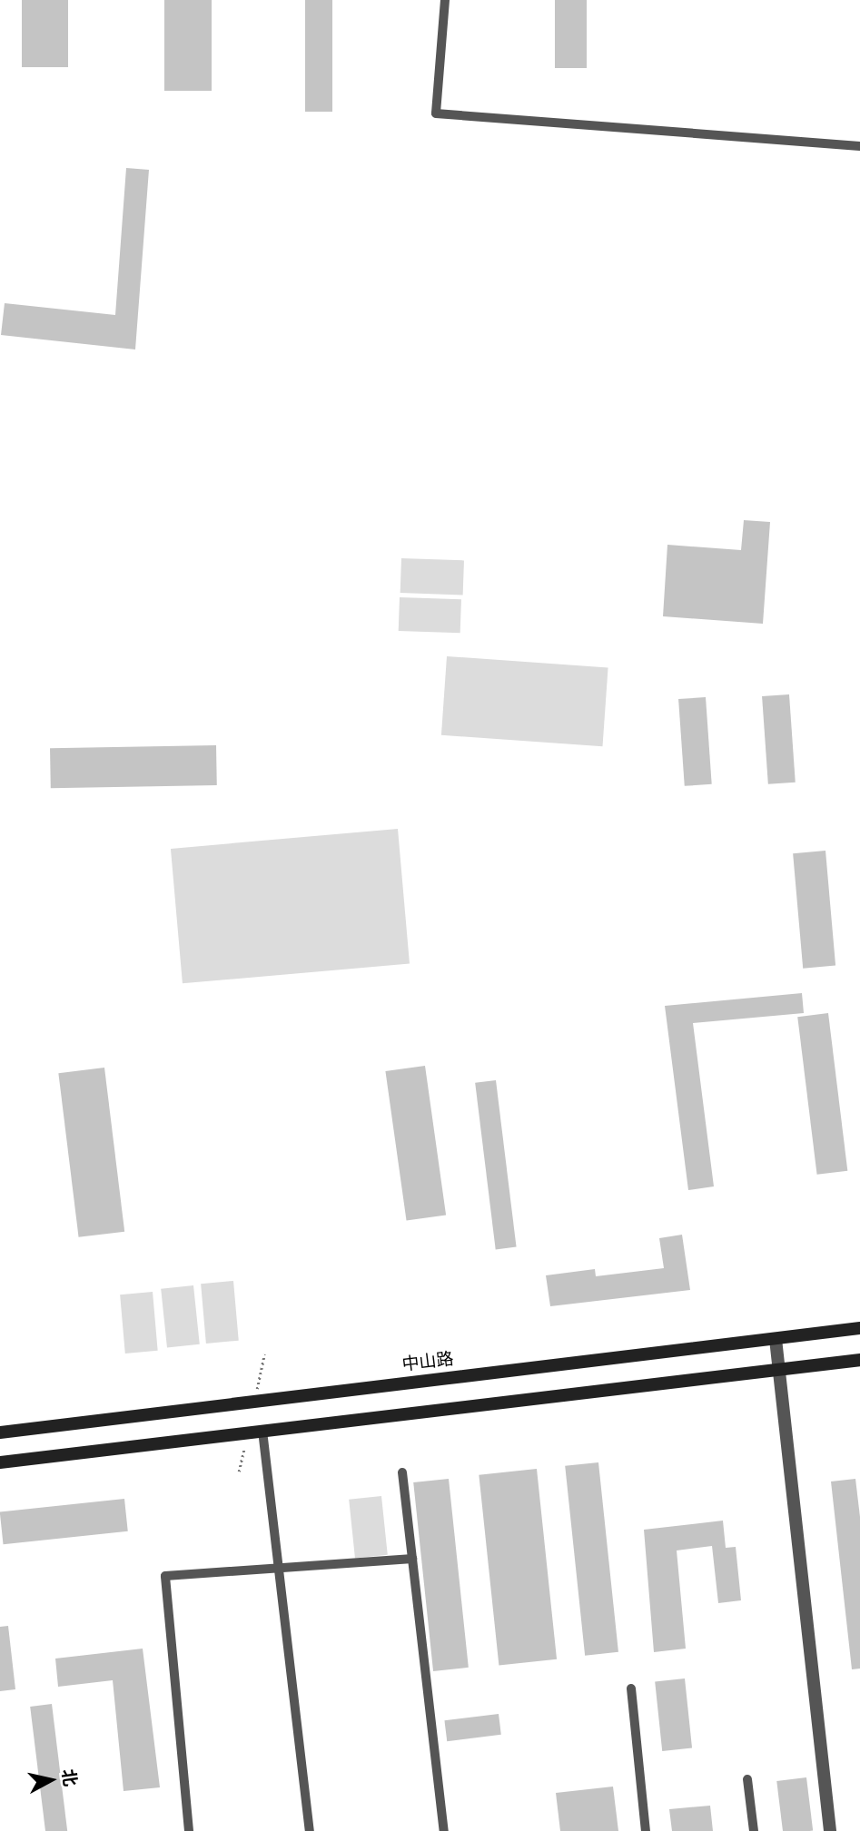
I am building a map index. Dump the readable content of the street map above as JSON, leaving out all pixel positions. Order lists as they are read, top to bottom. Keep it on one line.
{"streets":{"main road":["中山路"]},"north":"right"}
